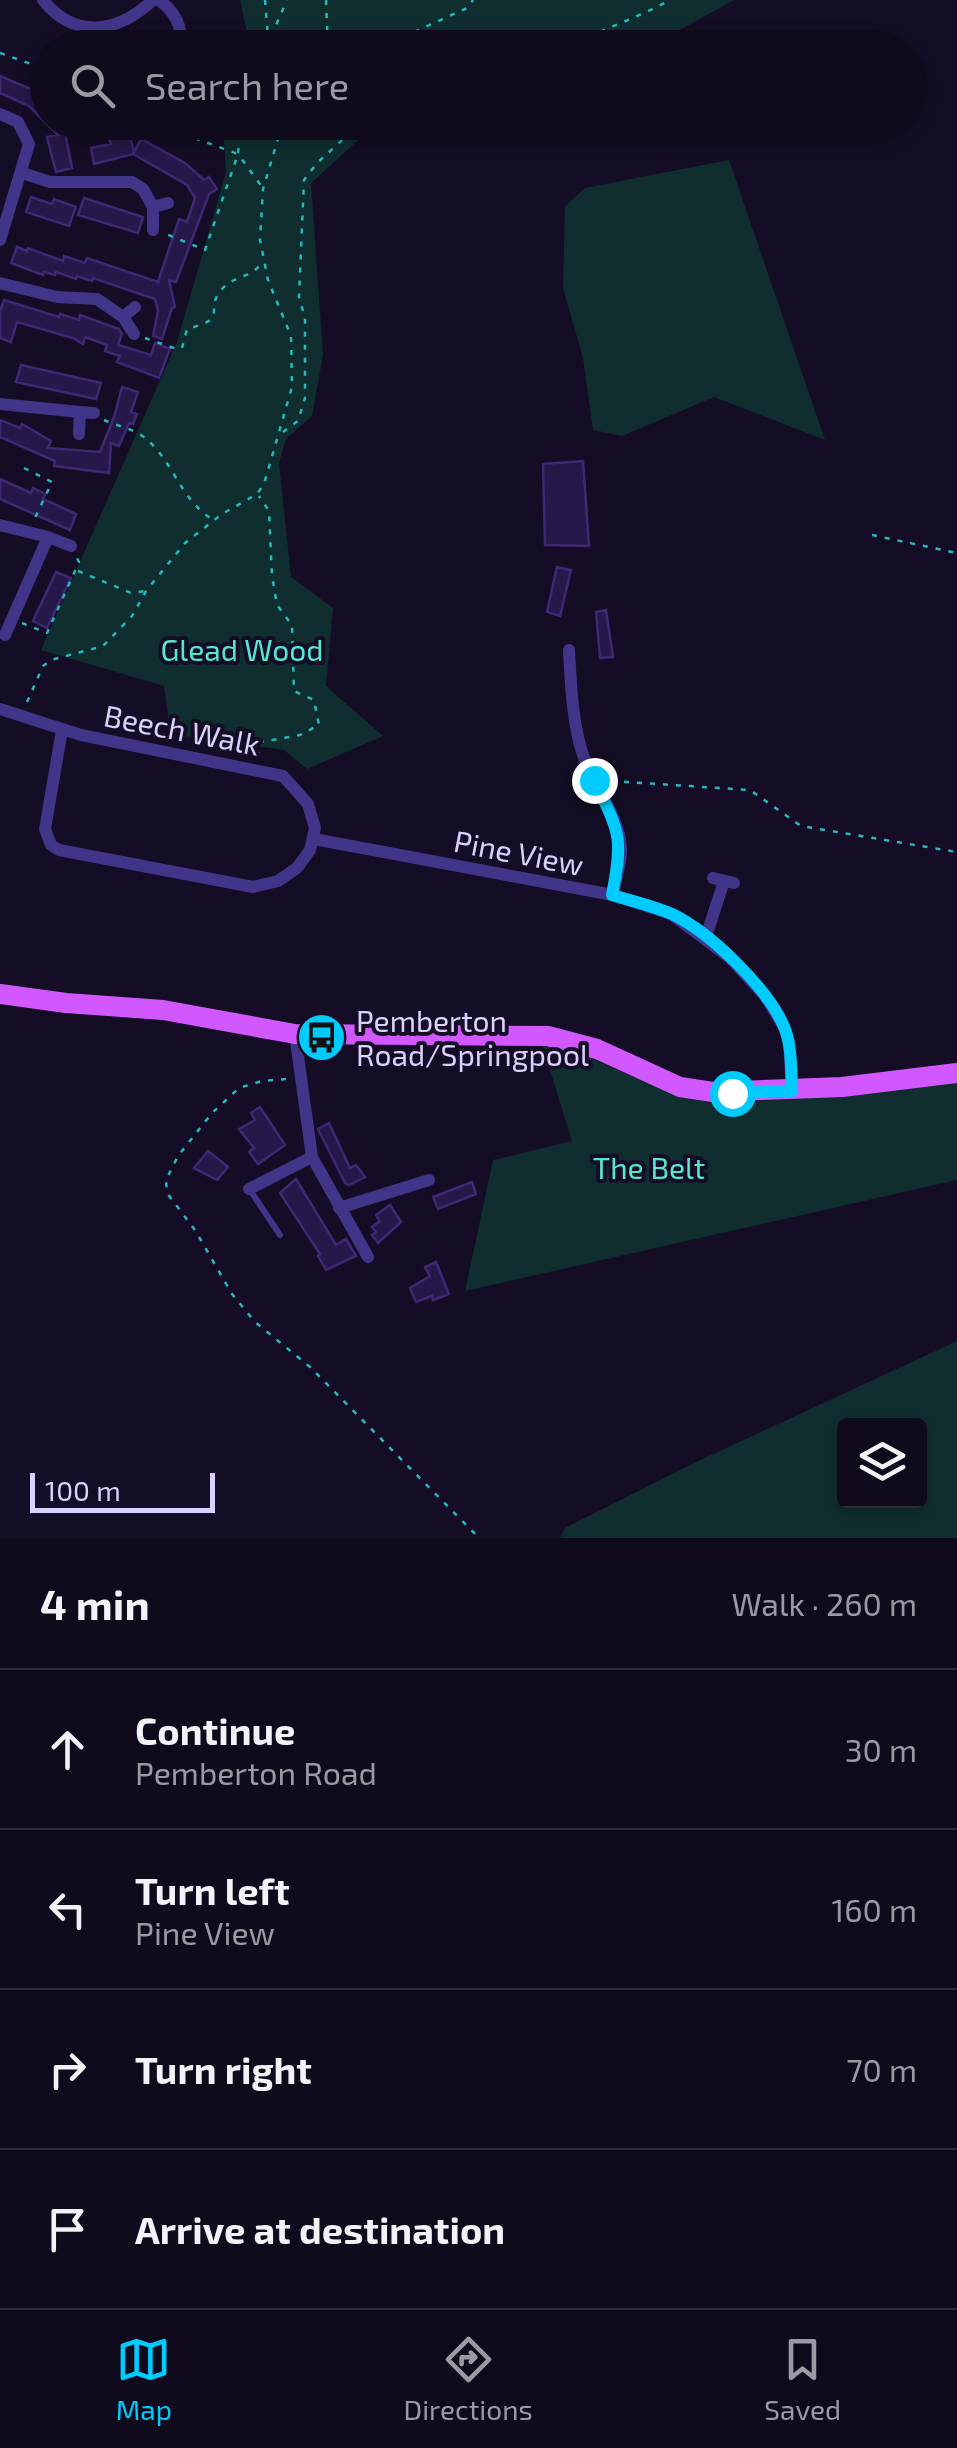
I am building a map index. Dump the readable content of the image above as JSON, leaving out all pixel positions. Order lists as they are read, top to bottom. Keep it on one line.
{"streets":{"street":["Beech Walk","Pine View"]},"crossings":[["Beech Walk","Pine View"]],"parks":["Glead Wood","The Belt"],"places":{"bus stop":["Pemberton Road/Springpool"]},"scale_bar":"100 m","page":{"search":"Search here","scale":"100 m","heading":["4 min","Walk · 260 m"],"list":[["Continue","Pemberton Road","30 m"],["Turn left","Pine View","160 m"],["Turn right","70 m"],"Arrive at destination"],"nav":["Map","Directions","Saved"]}}
